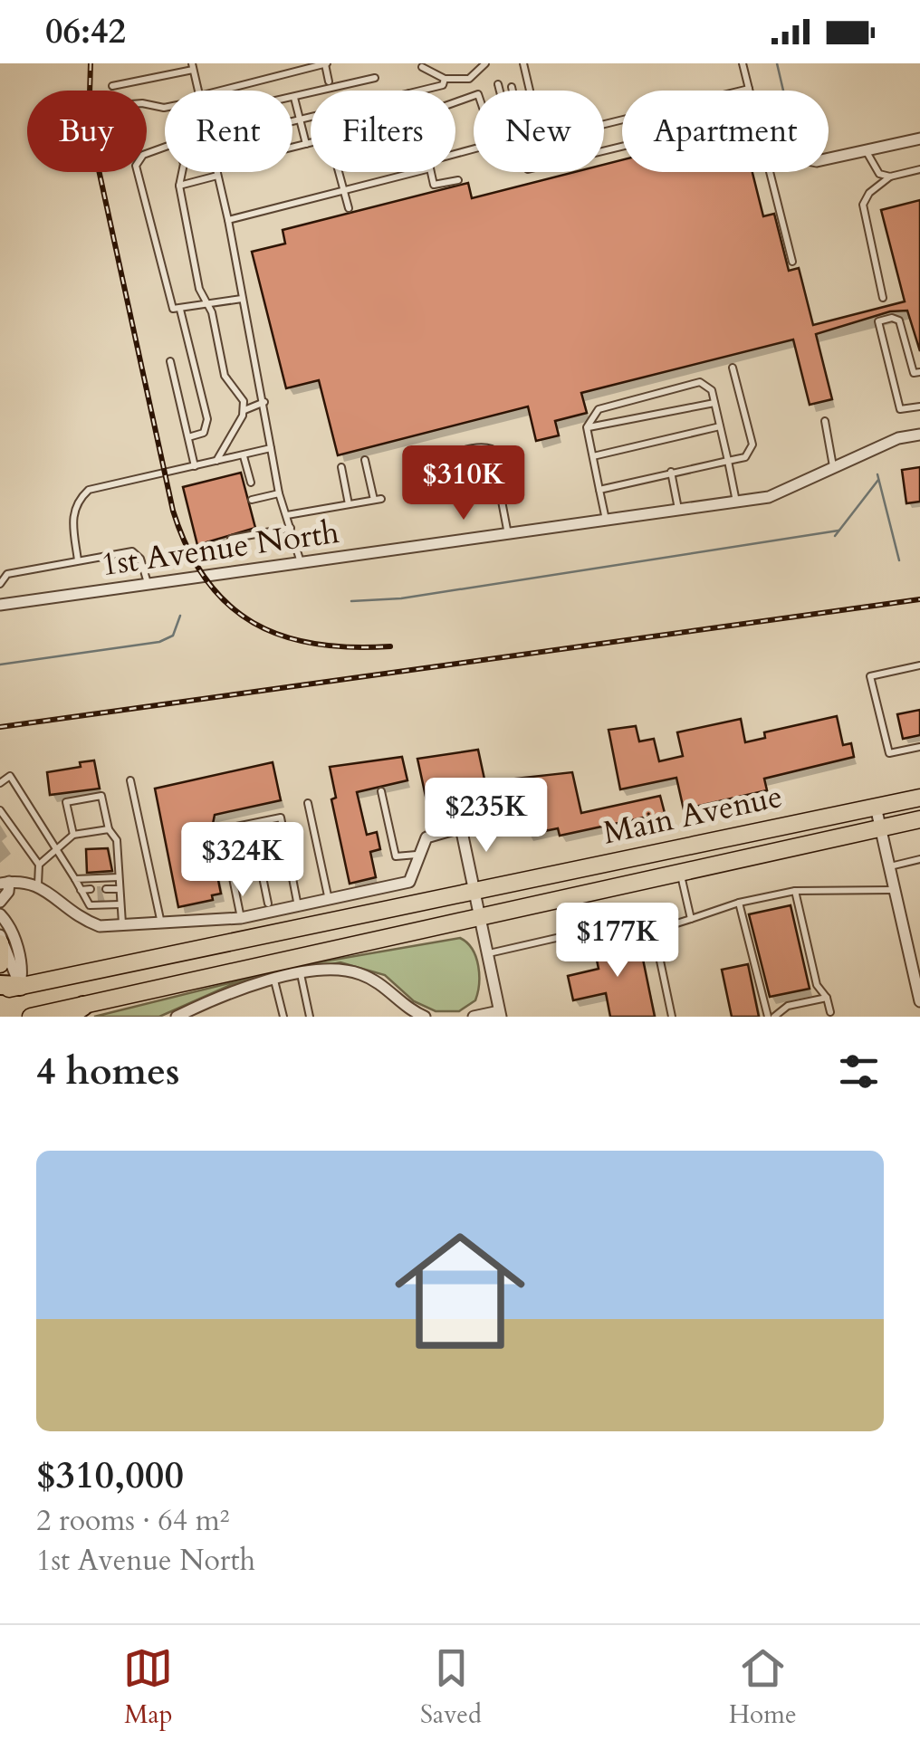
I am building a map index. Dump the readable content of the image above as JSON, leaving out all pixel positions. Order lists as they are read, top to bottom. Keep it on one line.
{"streets":{"main road":["Main Avenue"],"street":["1st Avenue North"]},"page":{"status":"06:42","chip":["Buy","Rent","Filters","New","Apartment"],"price":["$310K","$235K","$324K","$177K"],"heading":"4 homes","list":[{"name":"$310,000","note":"2 rooms · 64 m² · 1st Avenue North"}],"tabs":["Map","Saved","Home"]}}
